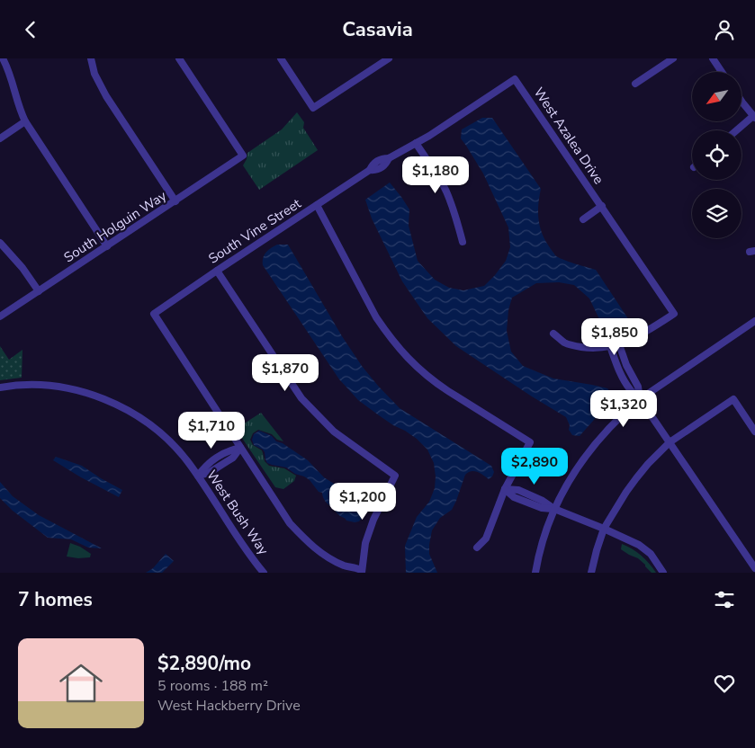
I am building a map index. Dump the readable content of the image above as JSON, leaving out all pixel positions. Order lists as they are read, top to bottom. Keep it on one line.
{"streets":{"street":["West Azalea Drive","South Holguin Way","South Vine Street","West Bush Way"]},"crossings":[["West Azalea Drive","South Vine Street"]],"north":"bottom left","page":{"header":"Casavia","price":["$1,180","$1,850","$1,870","$1,320","$1,710","$2,890","$1,200"],"heading":"7 homes","list":[{"name":"$2,890/mo","note":"5 rooms · 188 m² · West Hackberry Drive"}]}}
